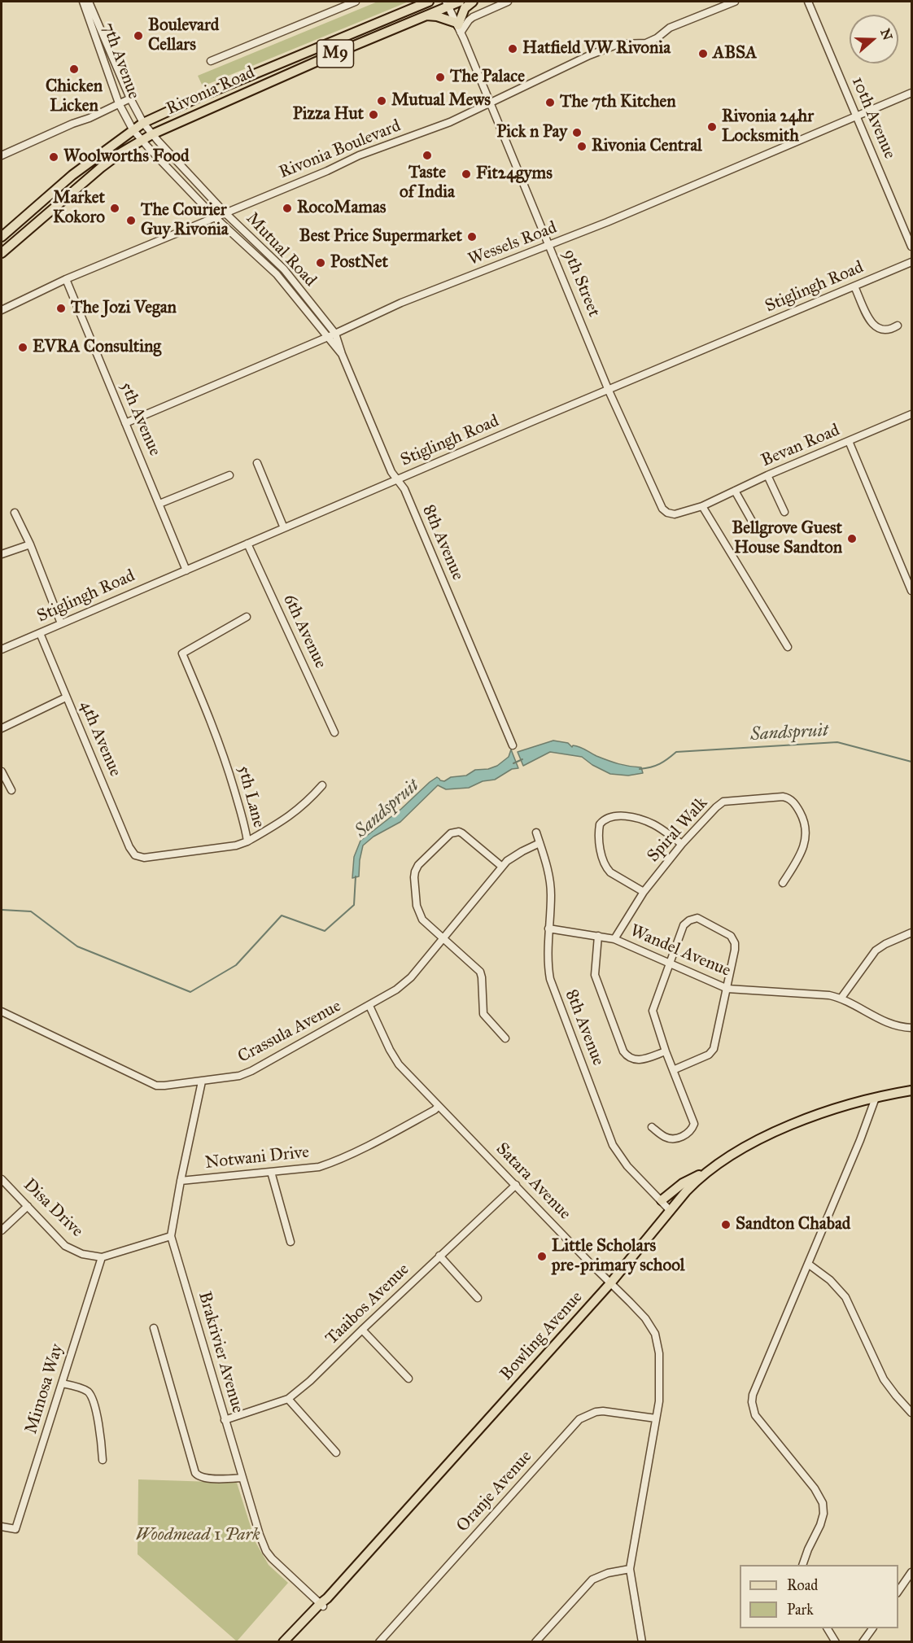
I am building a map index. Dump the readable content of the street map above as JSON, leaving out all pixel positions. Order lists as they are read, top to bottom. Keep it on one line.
{"streets":{"main road":["M9","Rivonia Road","Bowling Avenue"],"street":["7th Avenue","10th Avenue","Rivonia Boulevard","Wessels Road","Mutual Road","9th Street","Stiglingh Road","5th Avenue","Bevan Road","8th Avenue","6th Avenue","4th Avenue","5th Lane","Spiral Walk","Wandel Avenue","Crassula Avenue","Notwani Drive","Satara Avenue","Disa Drive","Taaibos Avenue","Brakrivier Avenue","Mimosa Way","Oranje Avenue"]},"crossings":[["7th Avenue","Rivonia Road"],["7th Avenue","Mutual Road"],["Rivonia Road","Mutual Road"],["Rivonia Road","9th Street"],["10th Avenue","Wessels Road"],["Rivonia Boulevard","Mutual Road"],["Rivonia Boulevard","9th Street"],["Rivonia Boulevard","5th Avenue"],["Wessels Road","Mutual Road"],["Wessels Road","9th Street"],["Wessels Road","5th Avenue"],["Wessels Road","8th Avenue"],["Mutual Road","8th Avenue"],["9th Street","Stiglingh Road"],["9th Street","Bevan Road"],["Stiglingh Road","5th Avenue"],["Stiglingh Road","8th Avenue"],["Stiglingh Road","6th Avenue"],["Stiglingh Road","4th Avenue"],["8th Avenue","Wandel Avenue"],["8th Avenue","Crassula Avenue"],["8th Avenue","Bowling Avenue"],["4th Avenue","5th Lane"],["Spiral Walk","Wandel Avenue"],["Crassula Avenue","Satara Avenue"],["Crassula Avenue","Brakrivier Avenue"],["Notwani Drive","Satara Avenue"],["Notwani Drive","Brakrivier Avenue"],["Satara Avenue","Taaibos Avenue"],["Satara Avenue","Bowling Avenue"],["Satara Avenue","Oranje Avenue"],["Disa Drive","Mimosa Way"],["Taaibos Avenue","Brakrivier Avenue"],["Bowling Avenue","Brakrivier Avenue"]],"water":["Sandspruit"],"parks":["Woodmead 1 Park"],"places":["Boulevard Cellars","Hatfield VW Rivonia","ABSA","Chicken Licken","The Palace","Mutual Mews","The 7th Kitchen","Pizza Hut","Rivonia 24hr Locksmith","Pick n Pay","Rivonia Central","Taste of India","Woolworths Food","Fit24gyms","Market Kokoro","RocoMamas","The Courier Guy Rivonia","Best Price Supermarket","PostNet","The Jozi Vegan","EVRA Consulting","Bellgrove Guest House Sandton","Sandton Chabad","Little Scholars pre-primary school"],"legend":["Road","Park"],"north":"right"}
